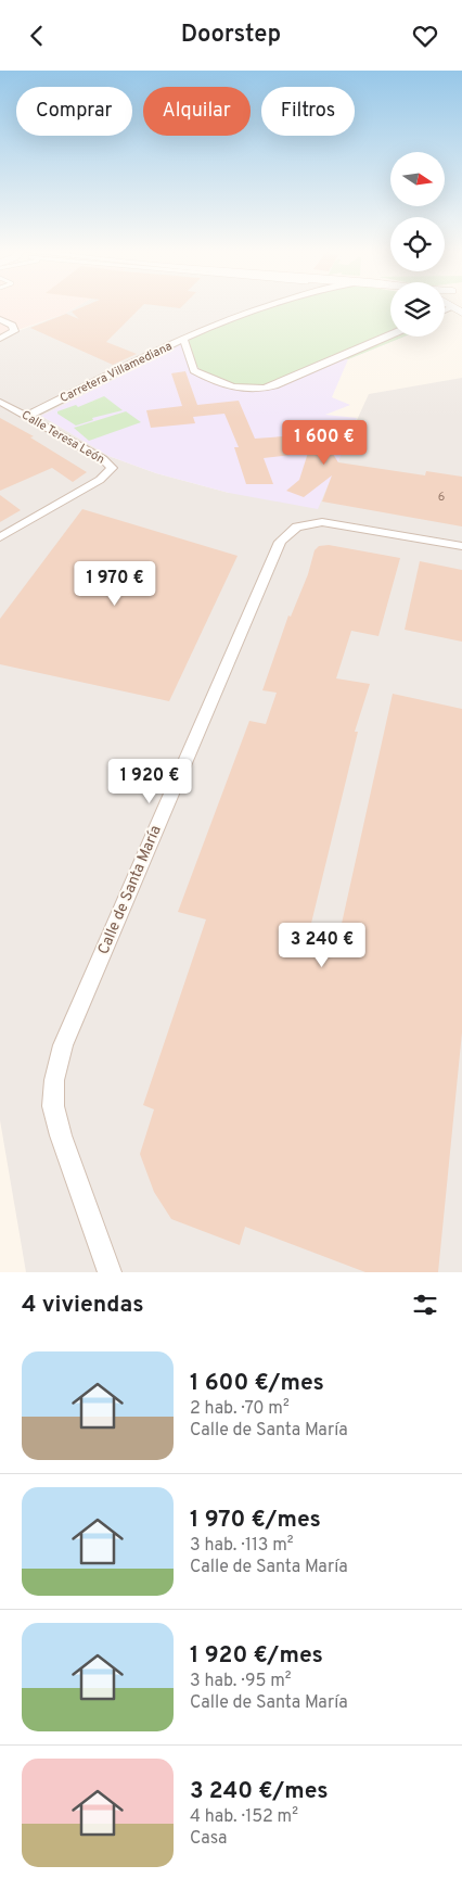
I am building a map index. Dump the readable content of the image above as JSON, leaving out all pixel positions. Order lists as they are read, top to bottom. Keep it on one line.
{"streets":{"street":["Carretera Villamediana","Calle Teresa León","Calle de Santa María"]},"crossings":[["Carretera Villamediana","Calle Teresa León"]],"house_numbers":["6"],"north":"right","page":{"header":"Doorstep","chip":["Comprar","Alquilar","Filtros"],"price":["1 600 €","1 970 €","1 920 €","3 240 €"],"heading":"4 viviendas","list":[{"name":"1 600 €/mes","note":"2 hab. · 70 m² · Calle de Santa María"},{"name":"1 970 €/mes","note":"3 hab. · 113 m² · Calle de Santa María"},{"name":"1 920 €/mes","note":"3 hab. · 95 m² · Calle de Santa María"},{"name":"3 240 €/mes","note":"4 hab. · 152 m² · Casa"}]}}
